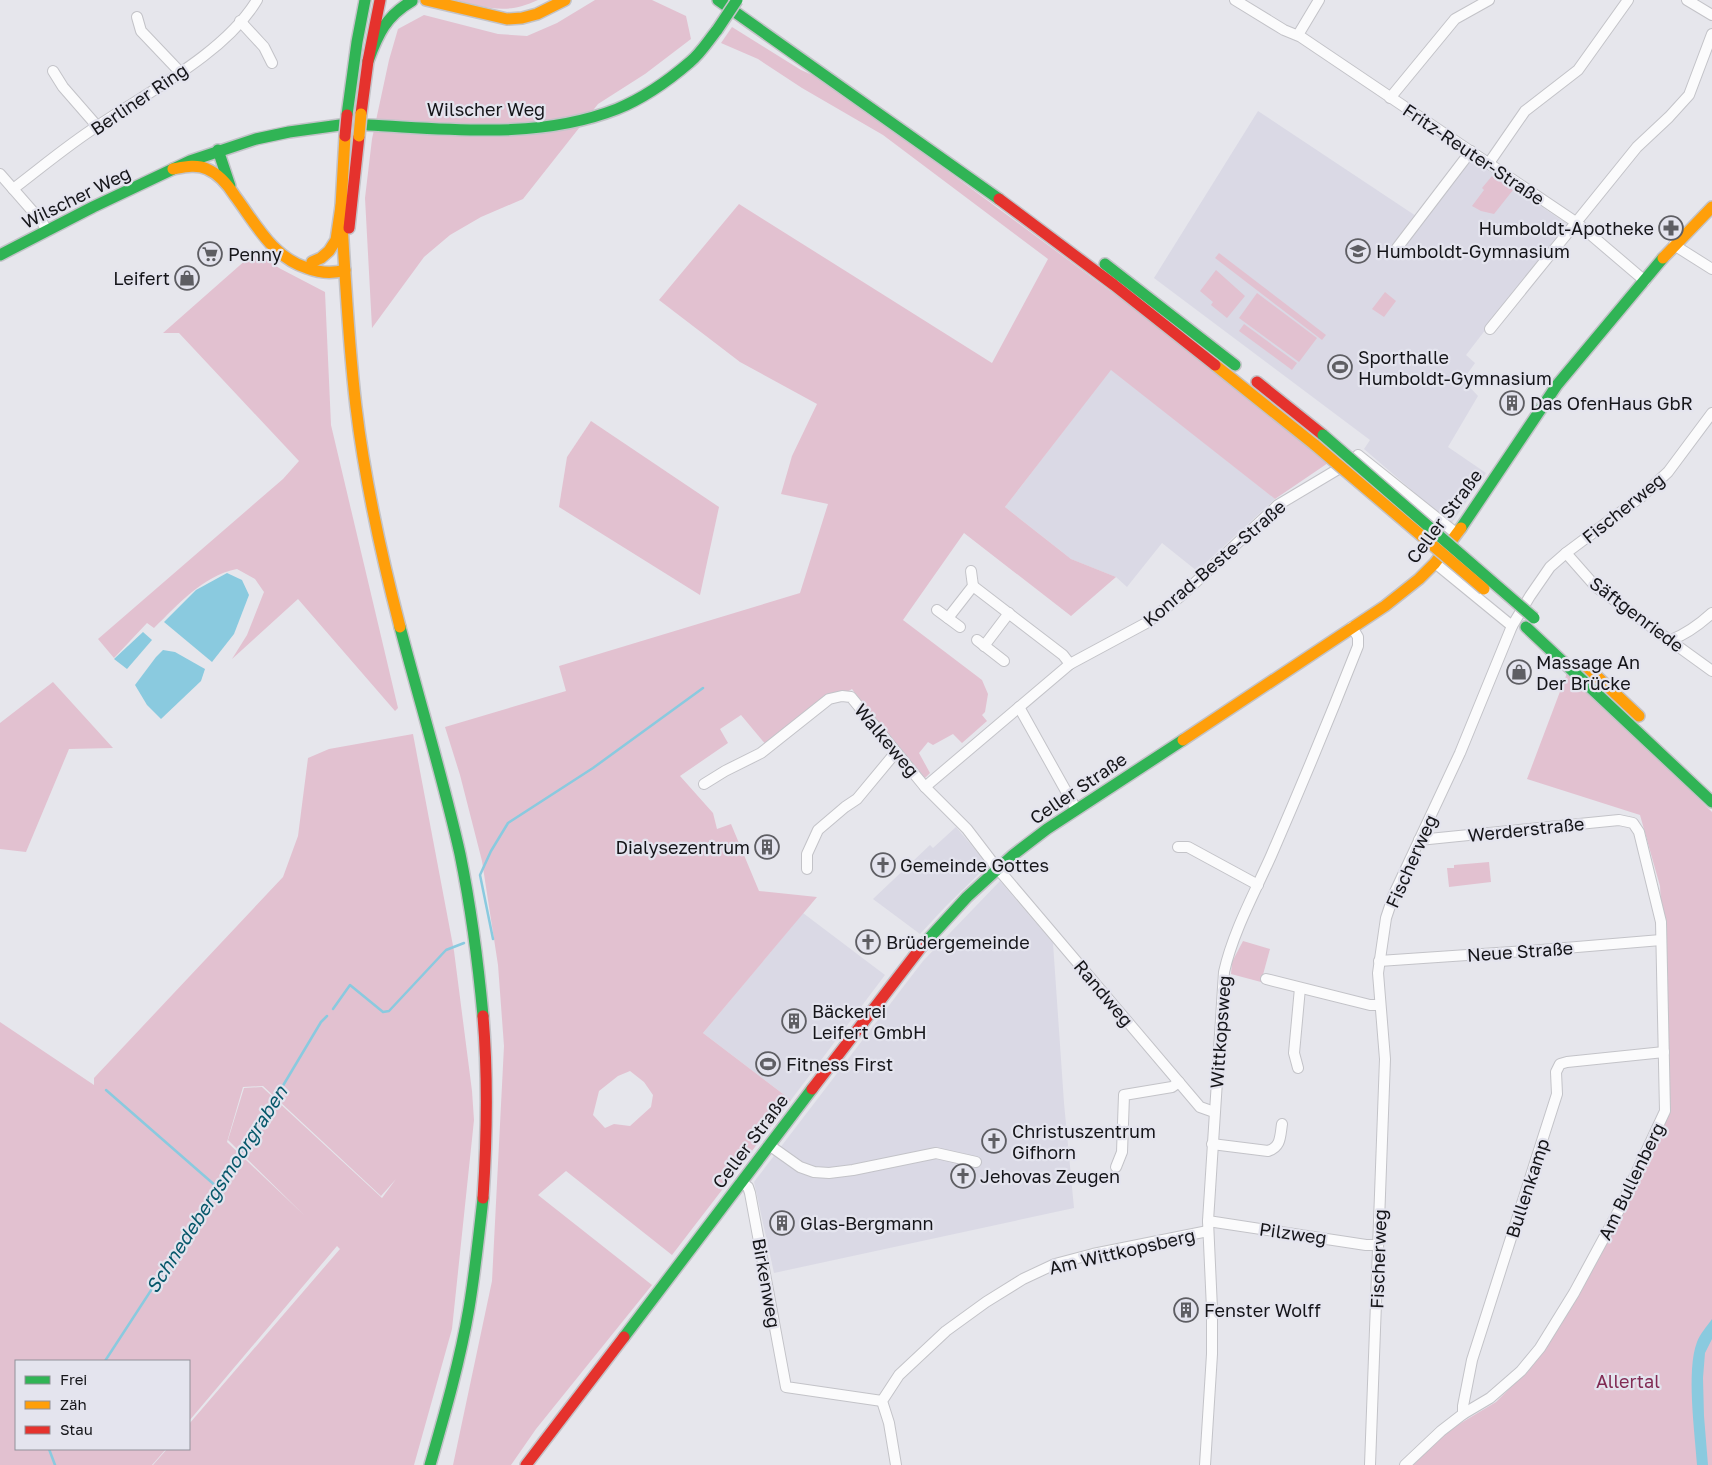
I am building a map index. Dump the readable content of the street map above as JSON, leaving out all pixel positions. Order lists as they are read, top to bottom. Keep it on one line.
{"streets":{"main road":["Wilscher Weg","Celler Straße"],"street":["Berliner Ring","Fritz-Reuter-Straße","Fischerweg","Konrad-Beste-Straße","Säftgenriede","Walkeweg","Werderstraße","Neue Straße","Randweg","Wittkopsweg","Am Bullenberg","Bullenkamp","Pilzweg","Am Wittkopsberg","Birkenweg"]},"crossings":[["Fritz-Reuter-Straße","Celler Straße"],["Fischerweg","Säftgenriede"],["Fischerweg","Werderstraße"],["Fischerweg","Neue Straße"],["Fischerweg","Pilzweg"],["Celler Straße","Konrad-Beste-Straße"],["Celler Straße","Walkeweg"],["Celler Straße","Randweg"],["Celler Straße","Wittkopsweg"],["Celler Straße","Birkenweg"],["Konrad-Beste-Straße","Walkeweg"],["Walkeweg","Randweg"],["Werderstraße","Am Bullenberg"],["Neue Straße","Am Bullenberg"],["Randweg","Wittkopsweg"],["Wittkopsweg","Pilzweg"],["Wittkopsweg","Am Wittkopsberg"],["Am Bullenberg","Bullenkamp"],["Pilzweg","Am Wittkopsberg"],["Am Wittkopsberg","Birkenweg"]],"water":["Schnedebergsmoorgraben"],"parks":["Allertal"],"places":{"pharmacy":["Humboldt-Apotheke"],"school or university":["Humboldt-Gymnasium"],"supermarket":["Penny"],"shop":["Leifert","Massage An Der Brücke"],"sports":["Sporthalle Humboldt-Gymnasium","Fitness First"],"building":["Das OfenHaus GbR","Dialysezentrum","Bäckerei Leifert GmbH","Glas-Bergmann","Fenster Wolff"],"church":["Gemeinde Gottes","Brüdergemeinde","Christuszentrum Gifhorn","Jehovas Zeugen"]},"legend":["Frei","Zäh","Stau"]}
